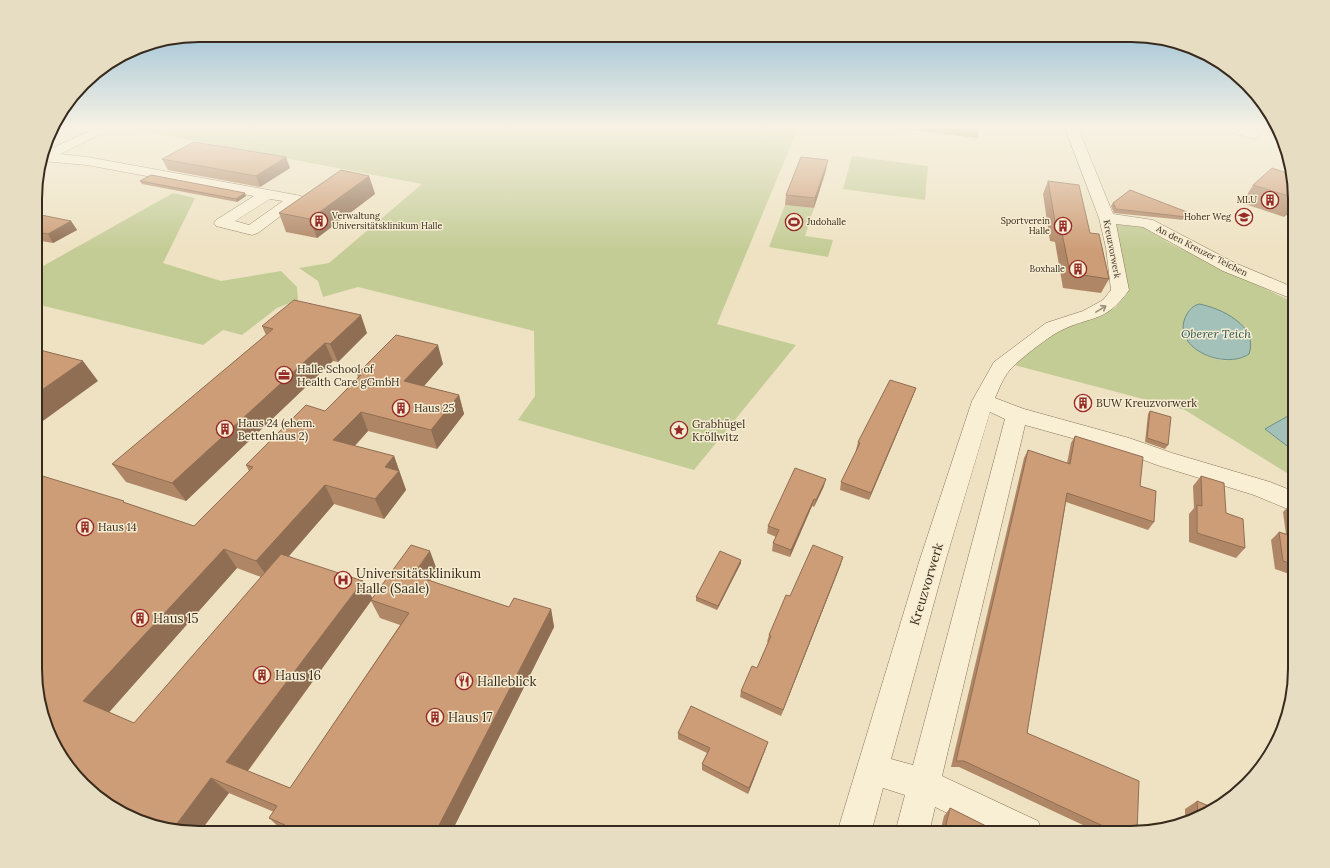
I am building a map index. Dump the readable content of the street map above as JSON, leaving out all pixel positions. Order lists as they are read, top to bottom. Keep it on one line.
{"streets":{"street":["Kreuzvorwerk","An den Kreuzer Teichen"]},"crossings":[["Kreuzvorwerk","An den Kreuzer Teichen"]],"water":["Oberer Teich"],"places":{"building":["MLU","Verwaltung Universitätsklinikum Halle","Sportverein Halle","Boxhalle","BUW Kreuzvorwerk","Haus 25","Haus 24 (ehem. Bettenhaus 2)","Haus 14","Haus 15","Haus 16","Haus 17"],"school or university":["Hoher Weg"],"sports":["Judohalle"],"office":["Halle School of Health Care gGmbH"],"place":["Grabhügel Kröllwitz"],"hospital":["Universitätsklinikum Halle (Saale)"],"restaurant":["Halleblick"]}}
